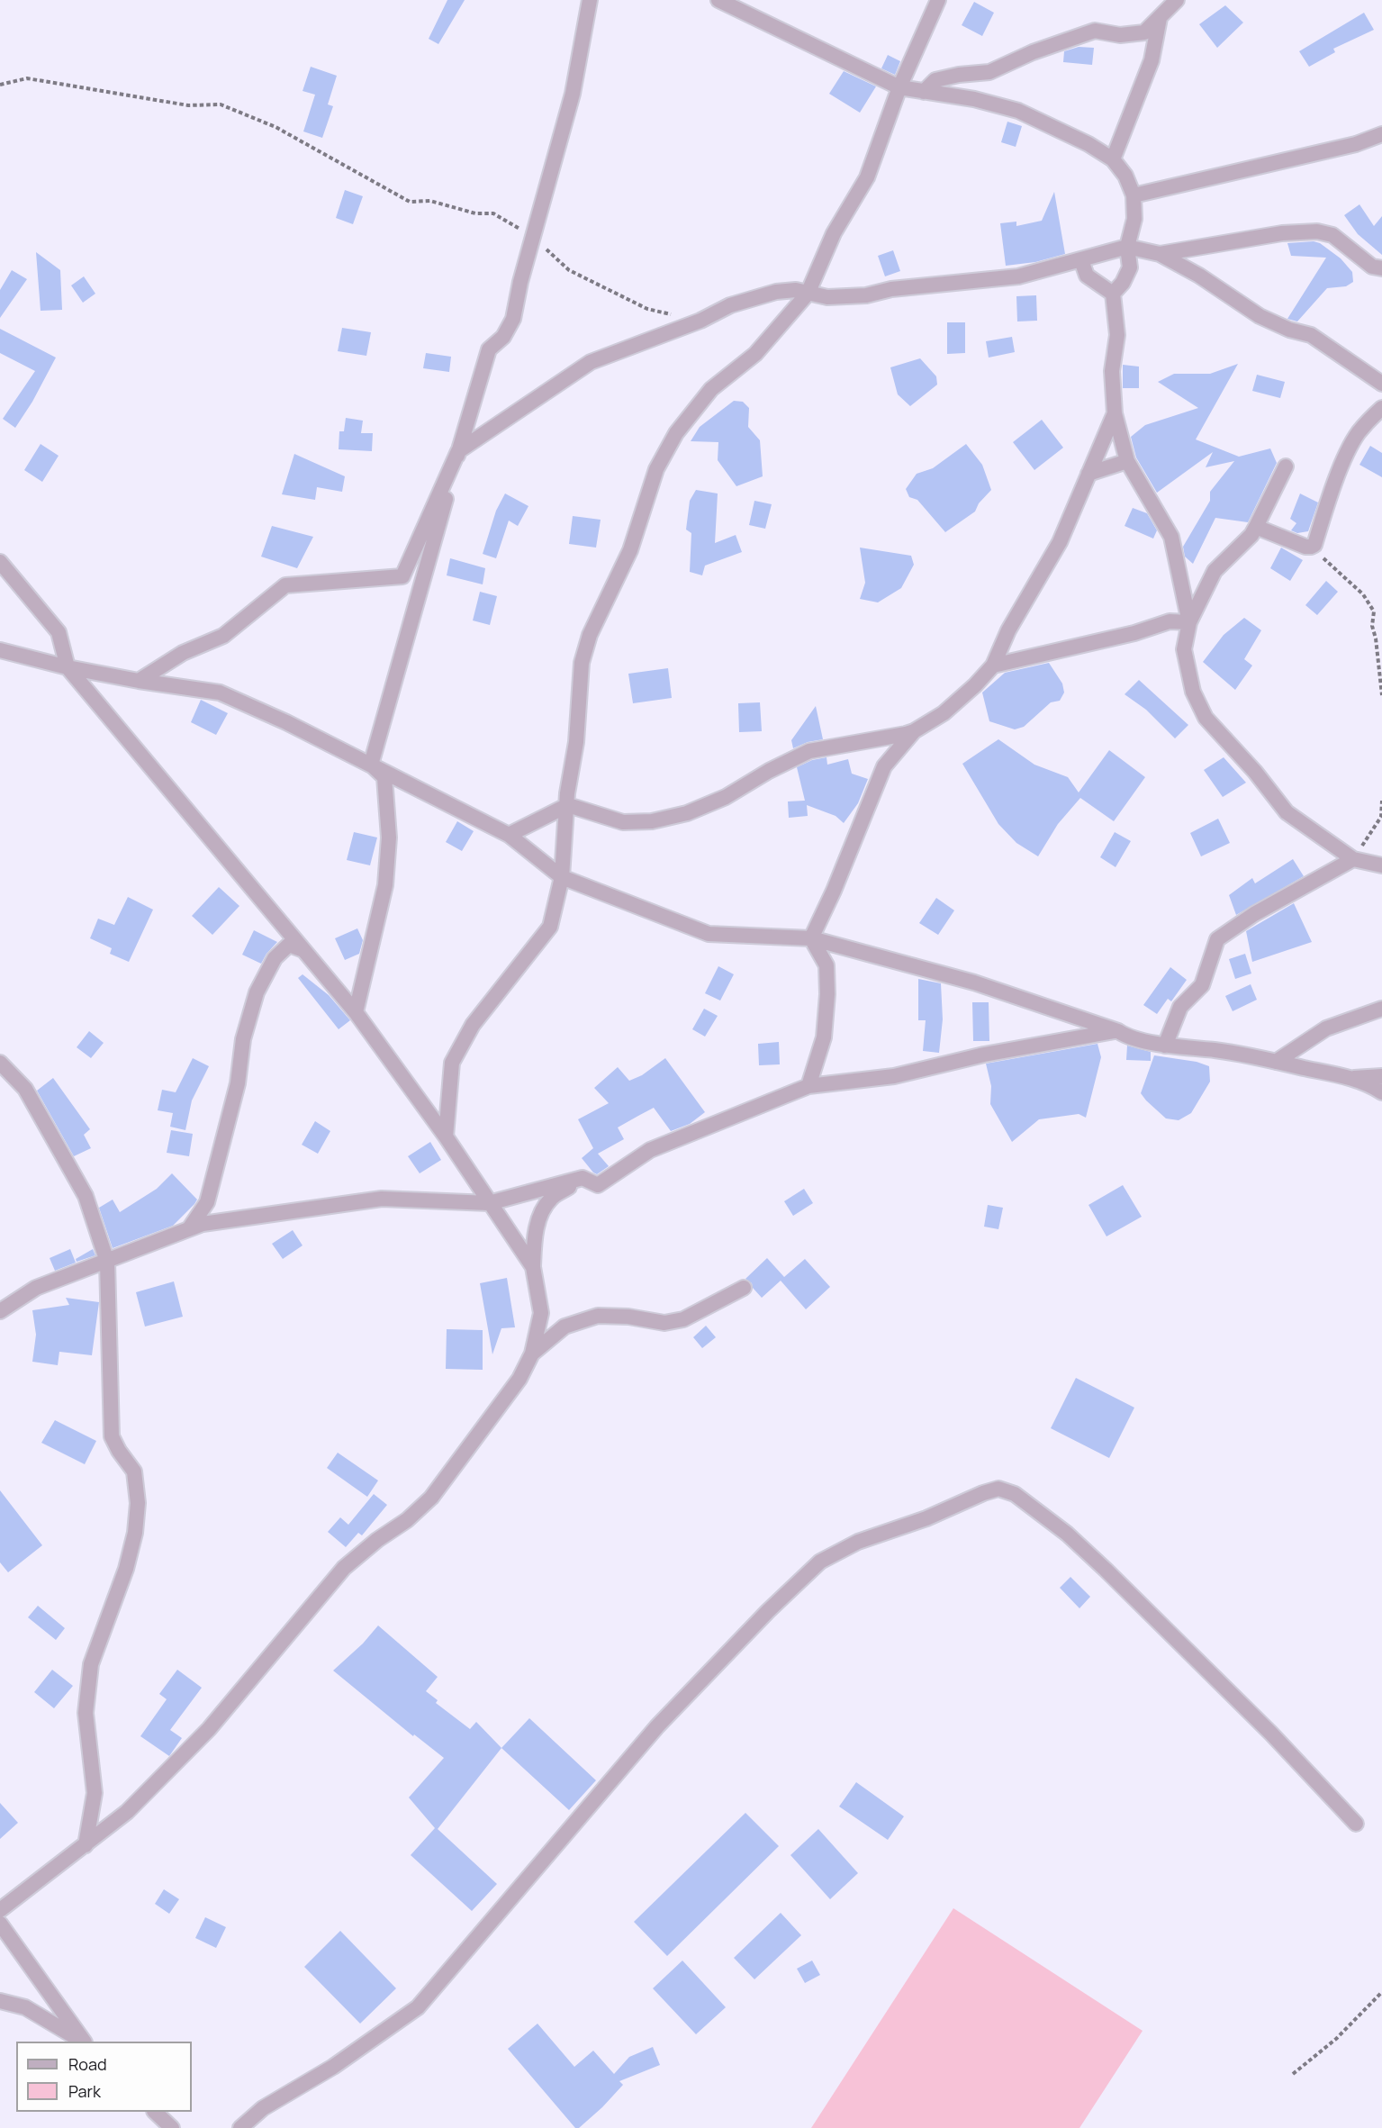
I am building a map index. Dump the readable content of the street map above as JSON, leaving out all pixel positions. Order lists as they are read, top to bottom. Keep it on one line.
{"legend":["Road","Park"]}
